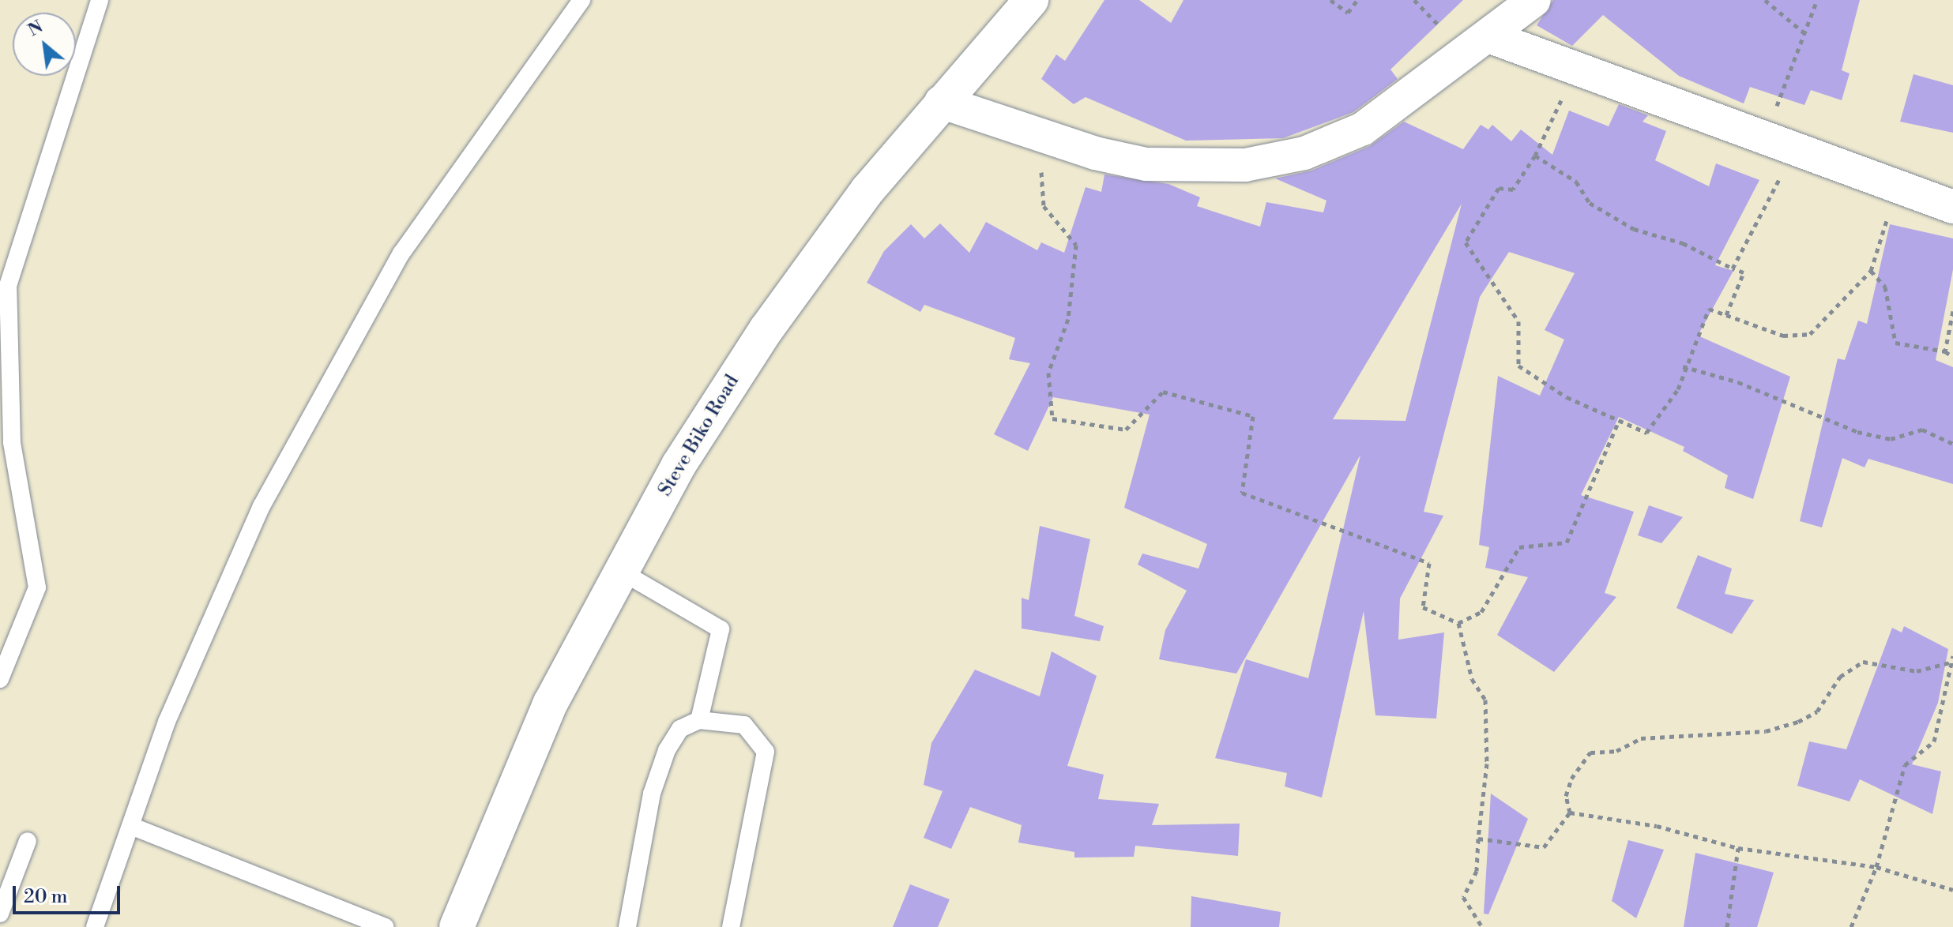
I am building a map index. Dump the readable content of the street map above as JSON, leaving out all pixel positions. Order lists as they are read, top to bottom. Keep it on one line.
{"streets":{"street":["Steve Biko Road"]},"scale_bar":"20 m","north":"top left"}
